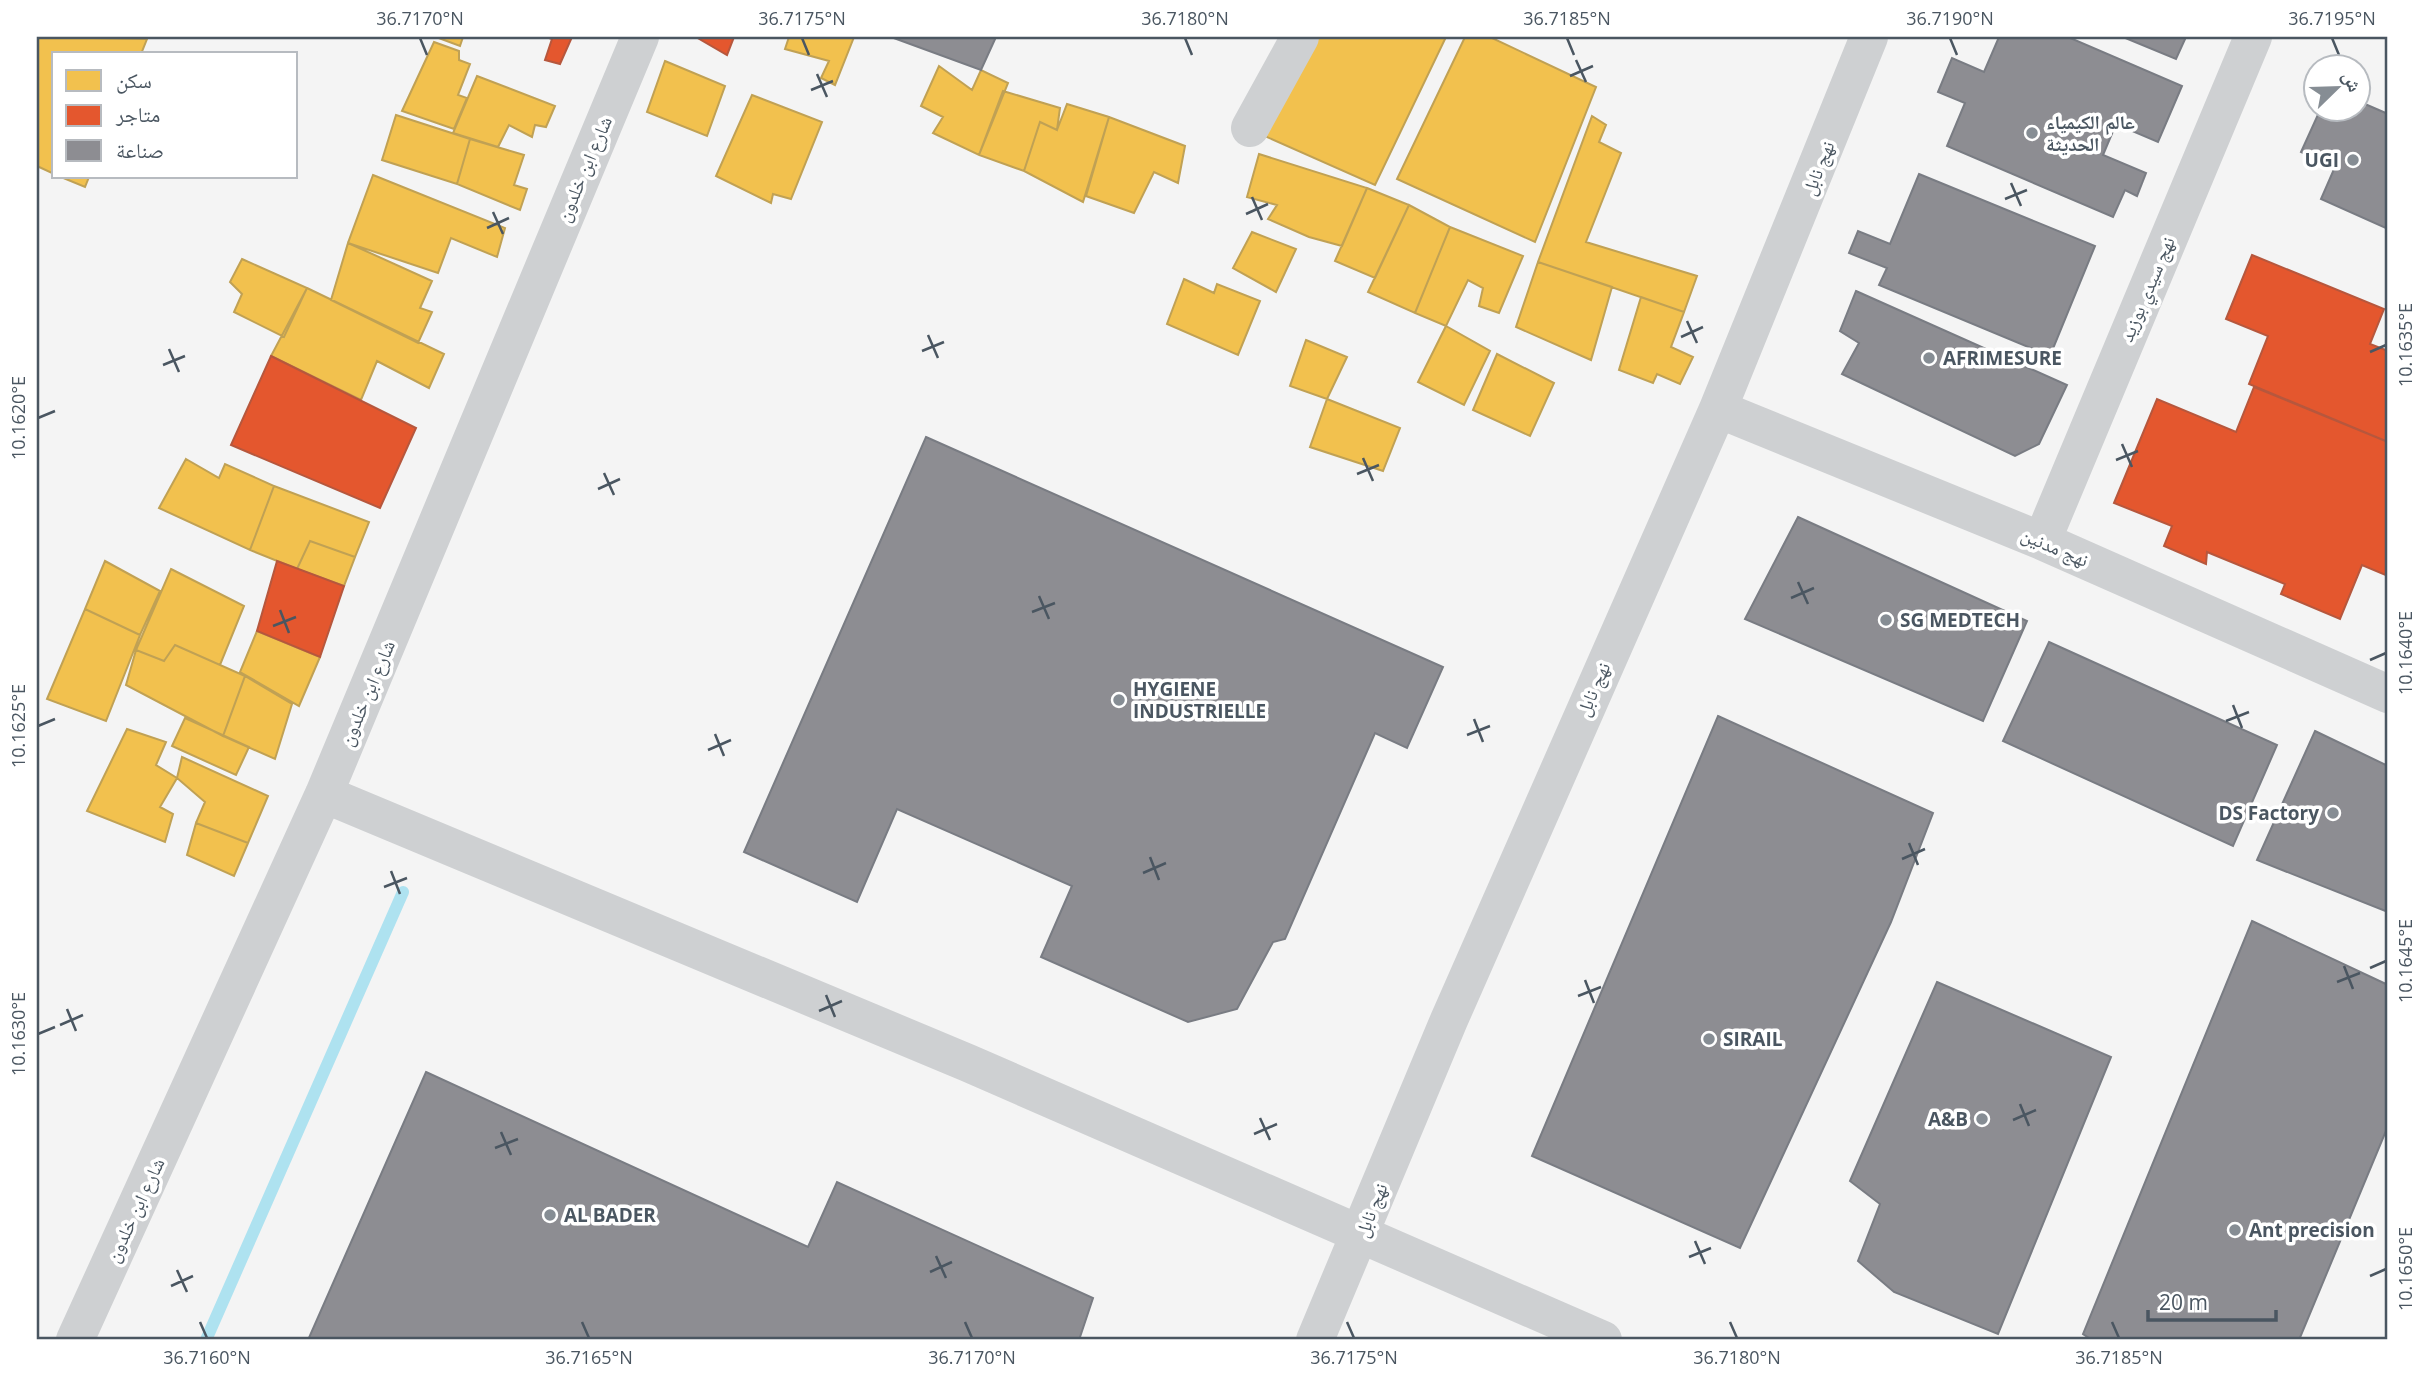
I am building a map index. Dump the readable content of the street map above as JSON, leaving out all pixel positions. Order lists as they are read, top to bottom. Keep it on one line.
{"streets":{"street":["نهج نابل","شارع ابن خلدون","نهج سيدي بوزيد","نهج مدنين"]},"crossings":[["نهج نابل","نهج مدنين"],["نهج سيدي بوزيد","نهج مدنين"]],"places":["عالم الكيمياء الحديثة","UGI","AFRIMESURE","SG MEDTECH","HYGIENE INDUSTRIELLE","DS Factory","SIRAIL","A&B","AL BADER","Ant precision"],"legend":["سكن","متاجر","صناعة"],"scale_bar":"20 m","north":"top right","coordinates":["36.7170°N","36.7175°N","36.7180°N","36.7185°N","36.7190°N","36.7195°N","10.1635°E","10.1620°E","10.1640°E","10.1625°E","10.1645°E","10.1630°E","10.1650°E","36.7160°N","36.7165°N"]}
